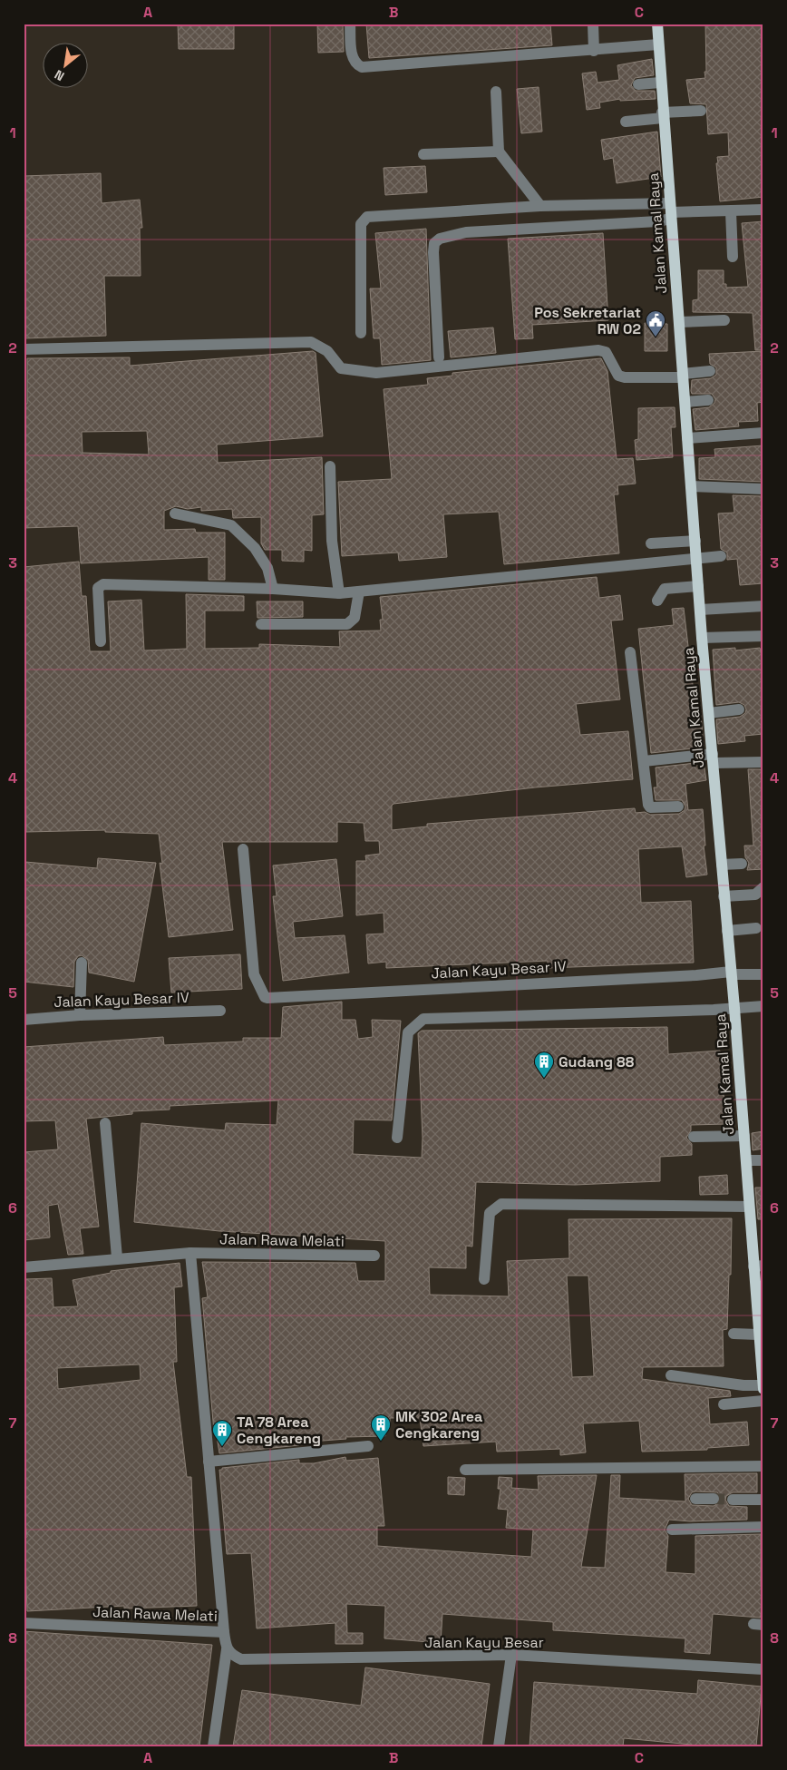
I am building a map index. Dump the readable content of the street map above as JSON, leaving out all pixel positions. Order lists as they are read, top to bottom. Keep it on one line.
{"streets":{"main road":["Jalan Kamal Raya"],"street":["Jalan Kayu Besar IV","Jalan Rawa Melati","Jalan Kayu Besar"]},"crossings":[["Jalan Kamal Raya","Jalan Kayu Besar IV"]],"places":{"public building":["Pos Sekretariat RW 02"],"building":["Gudang 88","MK 302 Area Cengkareng","TA 78 Area Cengkareng"]},"north":"bottom left","grid":{"columns":["A","B","C"],"rows":["1","2","3","4","5","6","7","8"]}}
